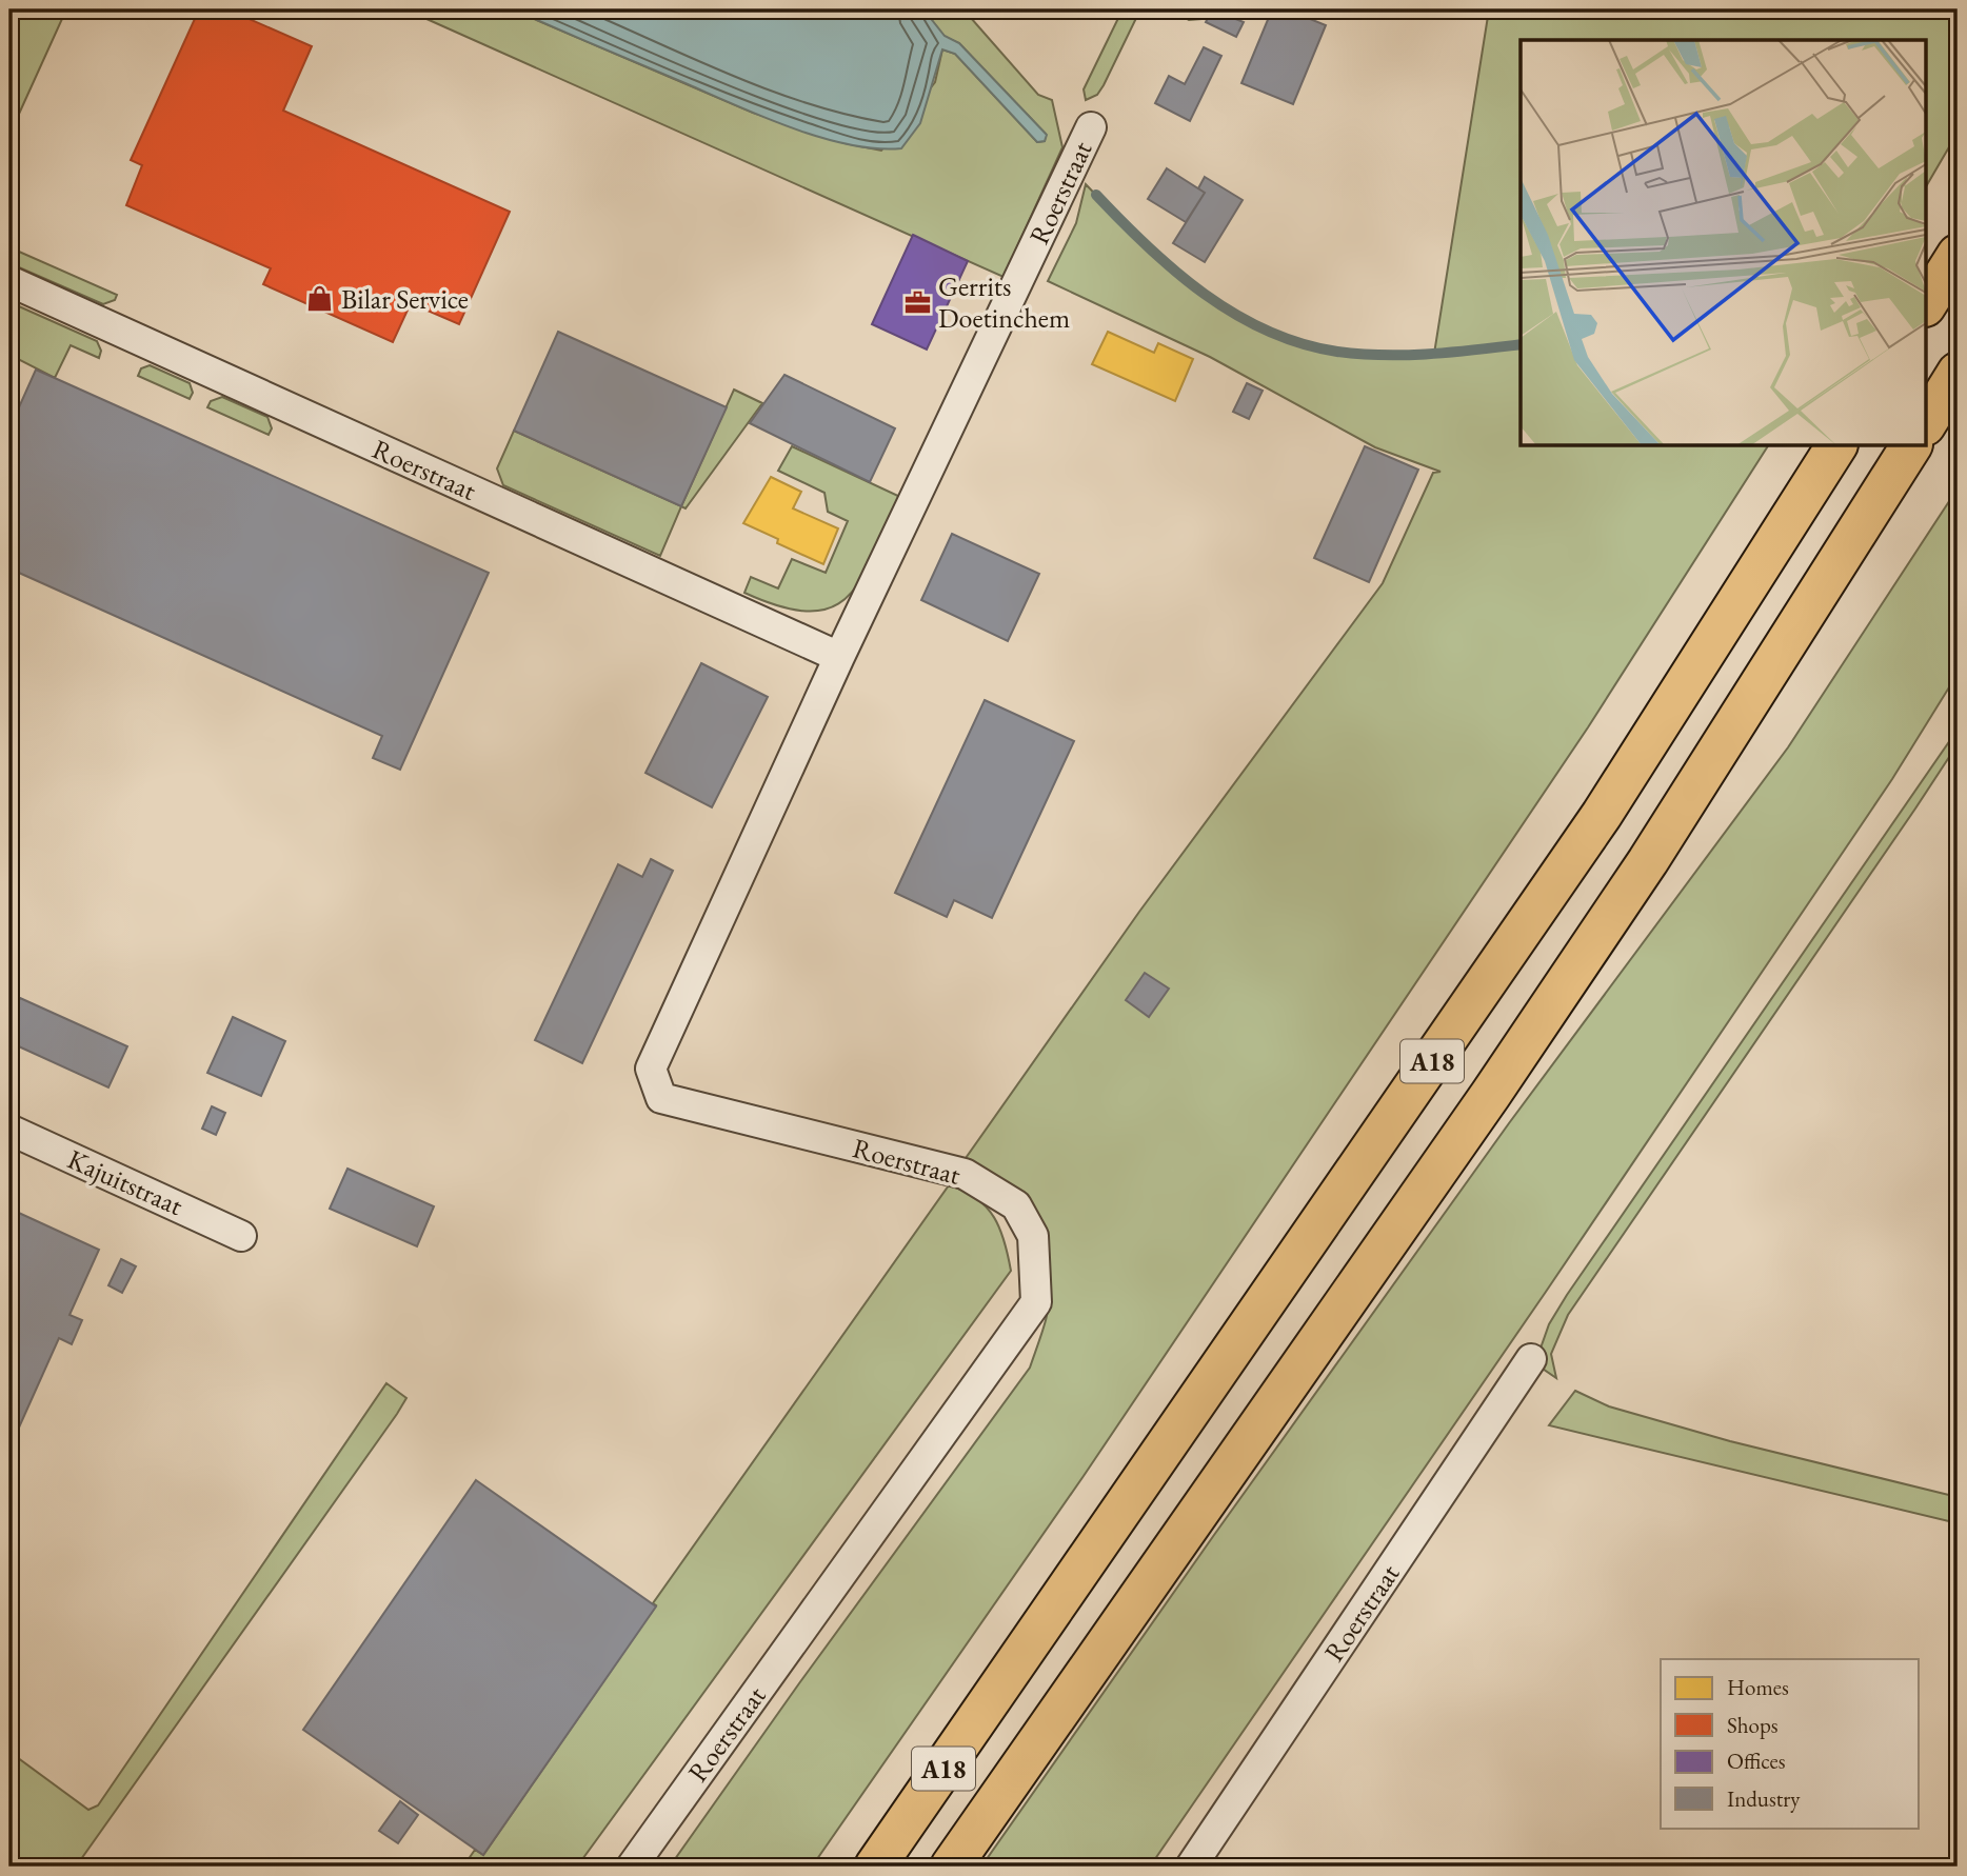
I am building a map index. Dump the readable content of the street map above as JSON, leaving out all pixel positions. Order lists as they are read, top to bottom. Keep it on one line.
{"streets":{"highway":["A18"],"street":["Roerstraat","Kajuitstraat"]},"places":{"shop":["Bilar Service"],"office":["Gerrits Doetinchem"]},"legend":["Homes","Shops","Offices","Industry"]}
